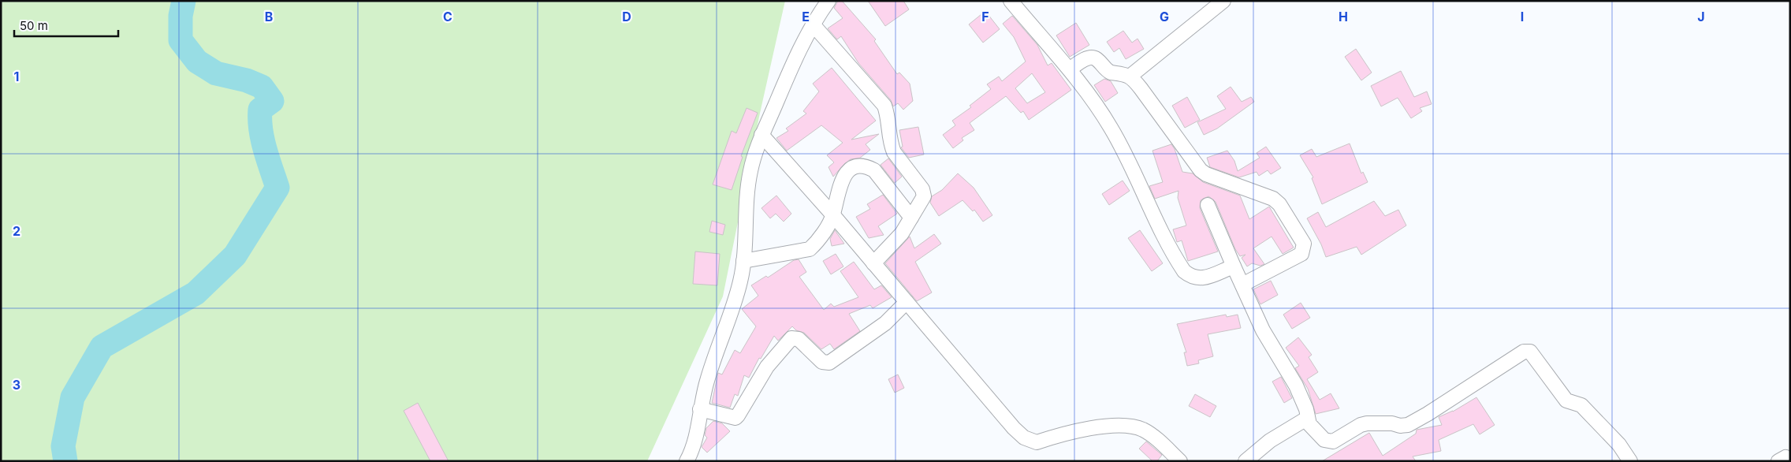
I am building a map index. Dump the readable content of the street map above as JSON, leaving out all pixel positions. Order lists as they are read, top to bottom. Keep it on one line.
{"scale_bar":"50 m","grid":{"columns":["B","C","D","E","F","G","H","I","J"],"rows":["1","2","3"]}}
